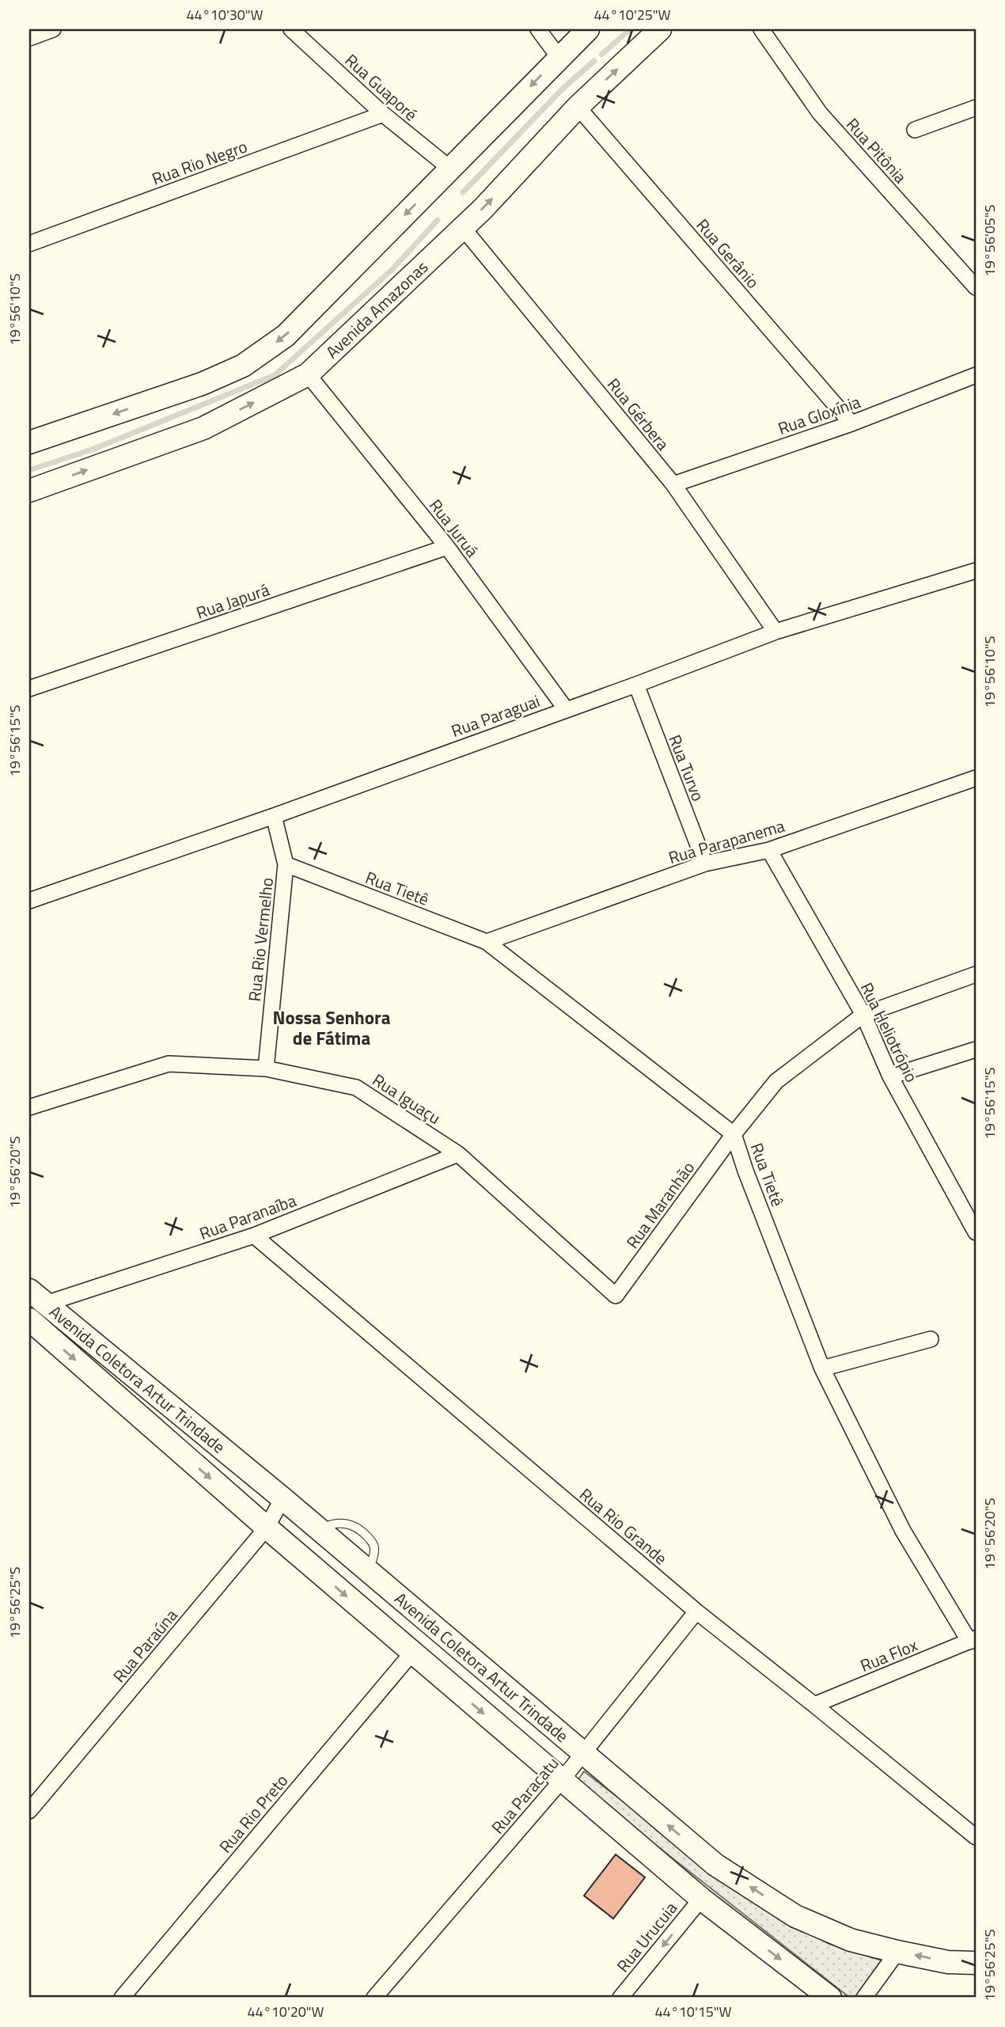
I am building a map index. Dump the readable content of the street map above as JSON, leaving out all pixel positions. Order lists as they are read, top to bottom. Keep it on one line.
{"streets":{"main road":["Avenida Amazonas","Avenida Coletora Artur Trindade"],"street":["Rua Guaporé","Rua Pitônia","Rua Rio Negro","Rua Gerânio","Rua Gérbera","Rua Gloxínia","Rua Juruá","Rua Japurá","Rua Paraguai","Rua Turvo","Rua Parapanema","Rua Tietê","Rua Rio Vermelho","Rua Heliotrópio","Rua Iguaçu","Rua Maranhão","Rua Paranaíba","Rua Rio Grande","Rua Paraúna","Rua Flox","Rua Paracatu","Rua Rio Preto","Rua Urucuia"]},"crossings":[["Rua Guaporé","Rua Rio Negro"],["Rua Gerânio","Avenida Amazonas"],["Rua Gerânio","Rua Gloxínia"],["Avenida Amazonas","Rua Gérbera"],["Avenida Amazonas","Rua Juruá"],["Rua Gérbera","Rua Gloxínia"],["Rua Gérbera","Rua Paraguai"],["Rua Juruá","Rua Japurá"],["Rua Juruá","Rua Paraguai"],["Rua Paraguai","Rua Turvo"],["Rua Paraguai","Rua Rio Vermelho"],["Rua Turvo","Rua Parapanema"],["Rua Parapanema","Rua Tietê"],["Rua Parapanema","Rua Heliotrópio"],["Rua Tietê","Rua Rio Vermelho"],["Rua Tietê","Rua Maranhão"],["Rua Tietê","Rua Flox"],["Rua Rio Vermelho","Rua Iguaçu"],["Rua Heliotrópio","Rua Maranhão"],["Rua Iguaçu","Rua Maranhão"],["Rua Iguaçu","Rua Paranaíba"],["Rua Paranaíba","Avenida Coletora Artur Trindade"],["Rua Paranaíba","Rua Rio Grande"],["Avenida Coletora Artur Trindade","Rua Paraúna"],["Avenida Coletora Artur Trindade","Rua Paracatu"],["Avenida Coletora Artur Trindade","Rua Rio Preto"],["Avenida Coletora Artur Trindade","Rua Urucuia"],["Rua Rio Grande","Rua Flox"],["Rua Rio Grande","Rua Paracatu"]],"one_way":["Rua Urucuia"],"districts":["Nossa Senhora de Fátima"],"coordinates":["44°10'30\"W","44°10'25\"W","19°56'05\"S","19°56'10\"S","19°56'15\"S","19°56'20\"S","19°56'25\"S","44°10'20\"W","44°10'15\"W"]}
